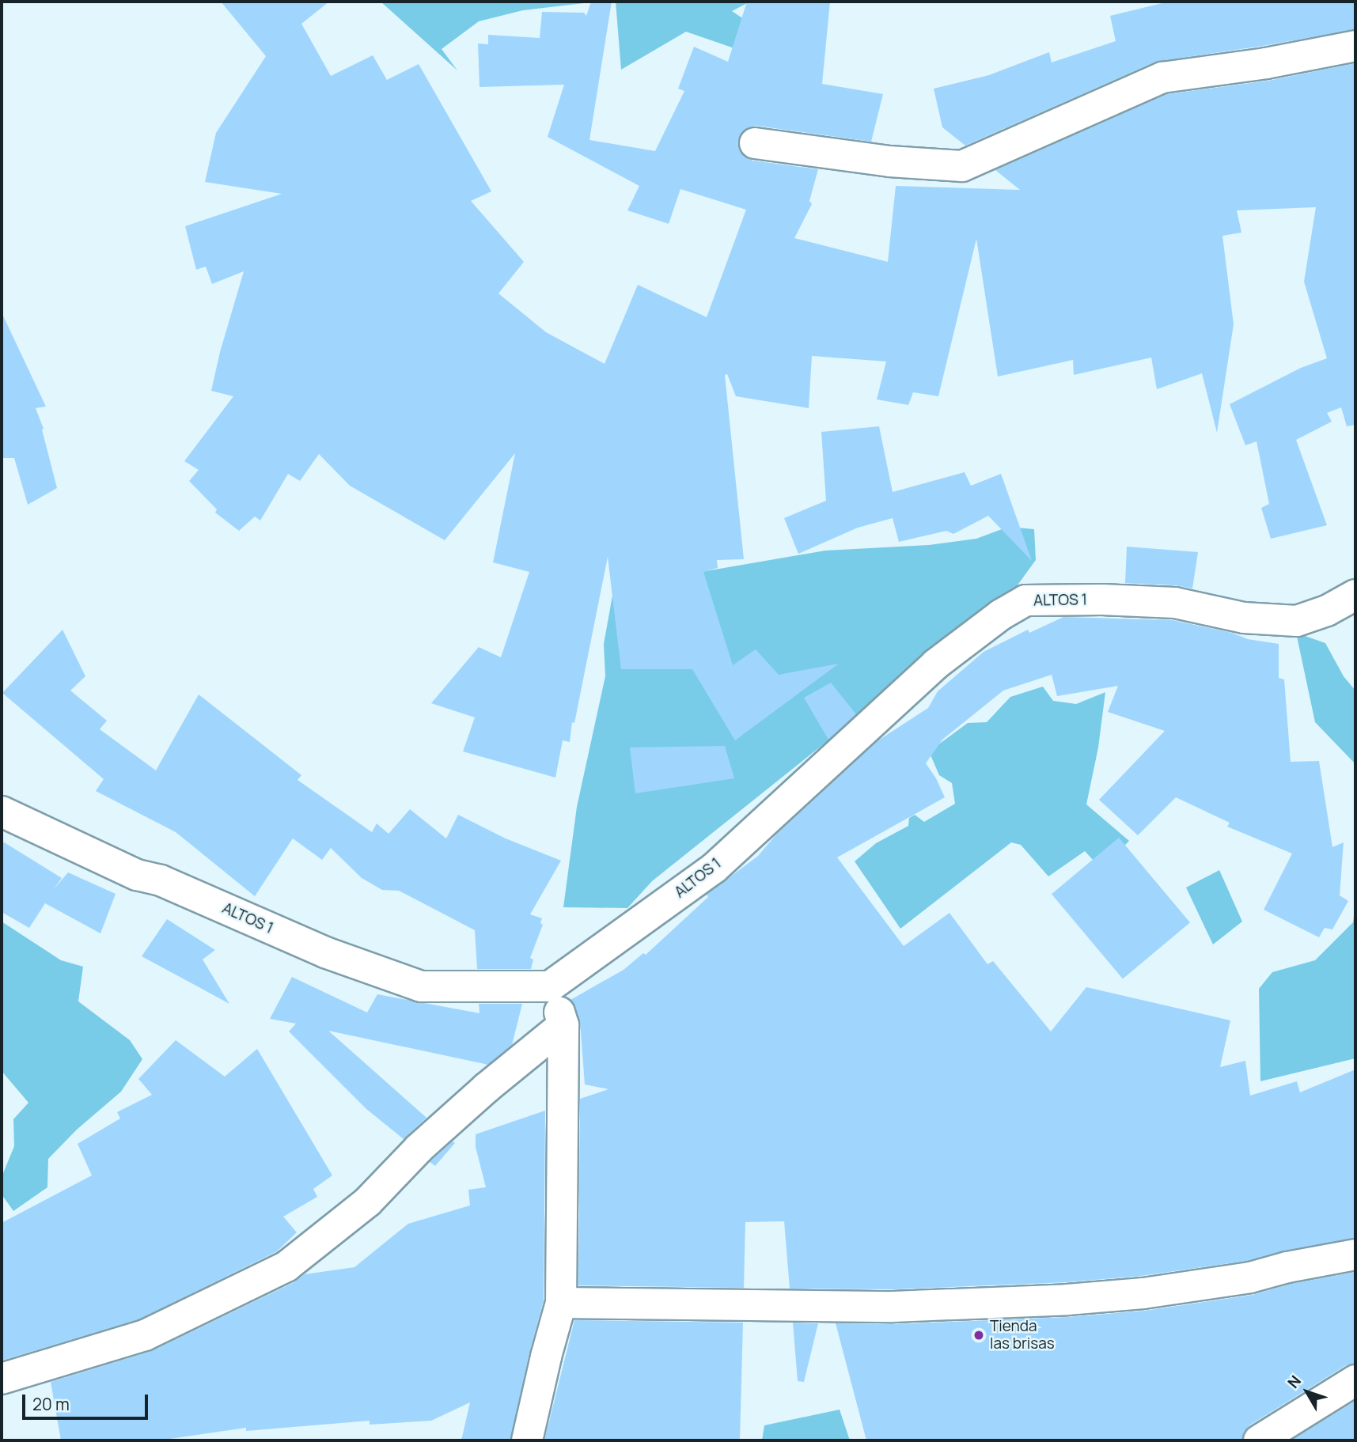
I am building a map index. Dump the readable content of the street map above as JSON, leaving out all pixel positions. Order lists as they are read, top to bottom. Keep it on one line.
{"streets":{"street":["ALTOS 1"]},"places":["Tienda las brisas"],"scale_bar":"20 m","north":"top left"}
